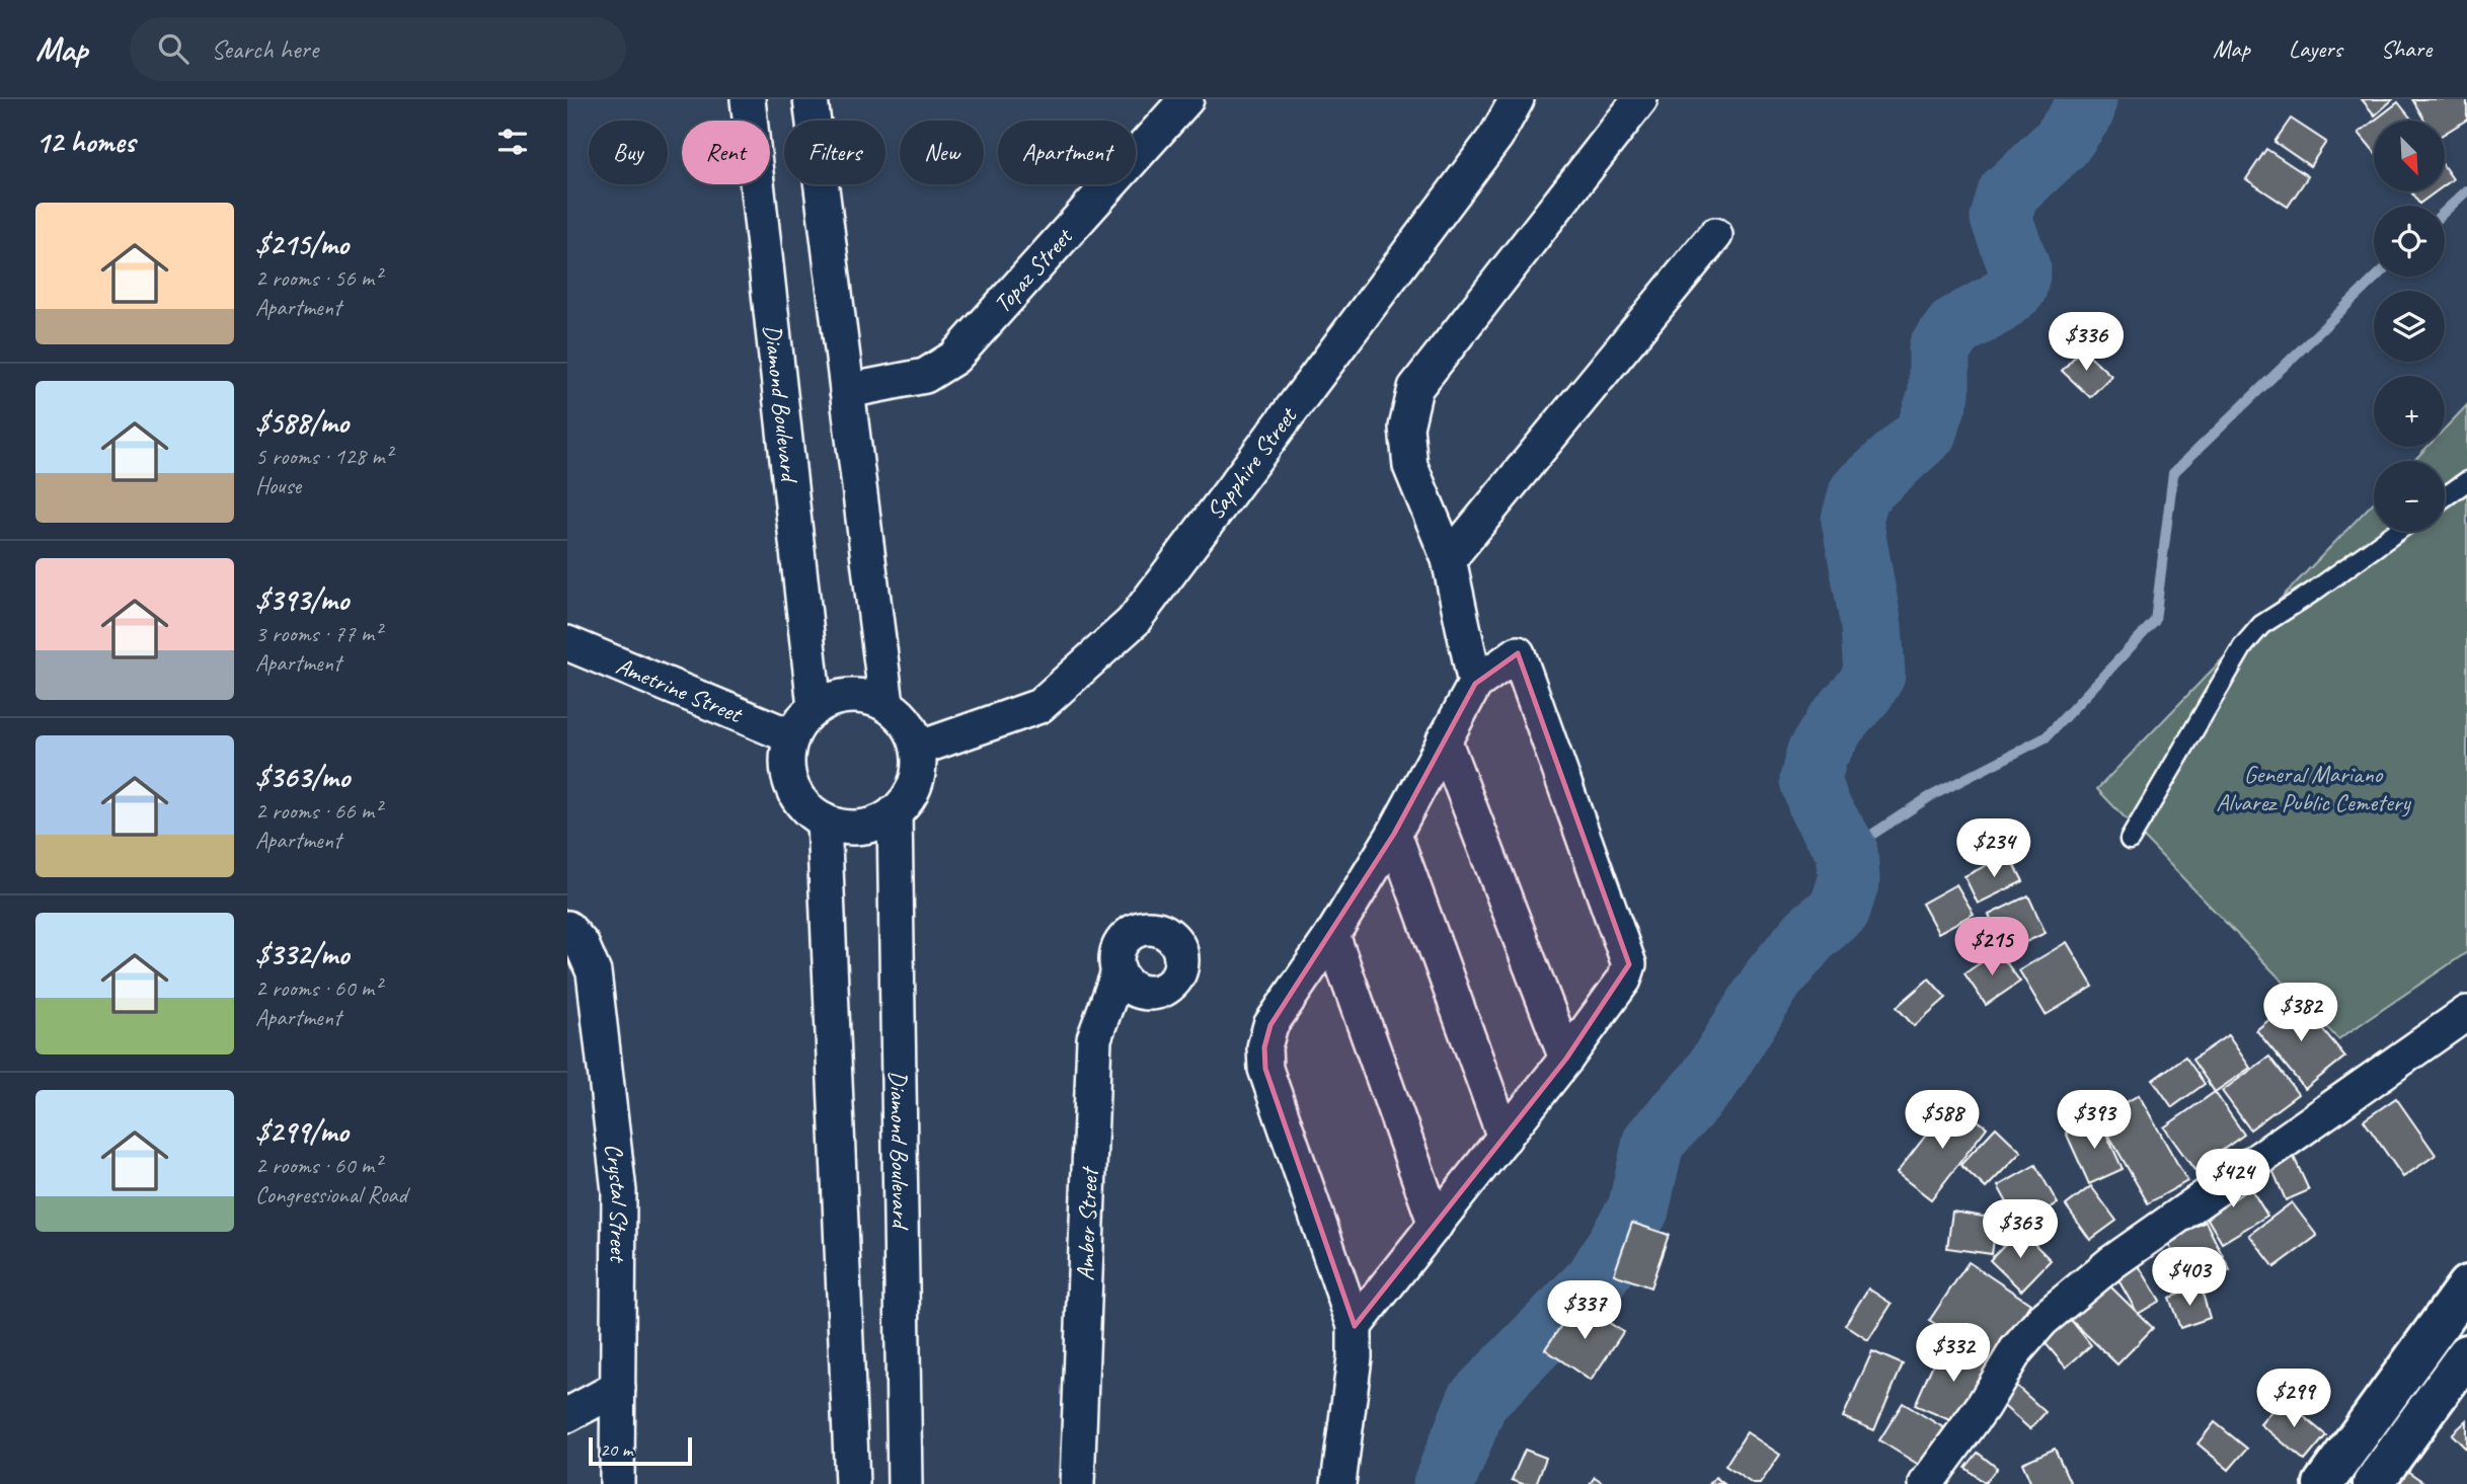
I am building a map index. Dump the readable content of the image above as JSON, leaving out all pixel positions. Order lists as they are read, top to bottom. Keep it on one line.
{"streets":{"street":["Topaz Street","Diamond Boulevard","Sapphire Street","Ametrine Street","Crystal Street","Amber Street"]},"crossings":[["Diamond Boulevard","Sapphire Street"],["Diamond Boulevard","Ametrine Street"],["Sapphire Street","Ametrine Street"]],"parks":["General Mariano Alvarez Public Cemetery"],"scale_bar":"20 m","north":"bottom right","page":{"header":"Map","search":"Search here","nav":["Map","Layers","Share"],"heading":"12 homes","map_buttons":["+","−"],"chip":["Buy","Rent","Filters","New","Apartment"],"list":[{"name":"$215/mo","note":"2 rooms · 56 m² · Apartment"},{"name":"$588/mo","note":"5 rooms · 128 m² · House"},{"name":"$393/mo","note":"3 rooms · 77 m² · Apartment"},{"name":"$363/mo","note":"2 rooms · 66 m² · Apartment"},{"name":"$332/mo","note":"2 rooms · 60 m² · Apartment"},{"name":"$299/mo","note":"2 rooms · 60 m² · Congressional Road"}],"price":["$336","$234","$215","$382","$588","$393","$424","$363","$403","$337","$332","$299"],"scale":"20 m"}}
